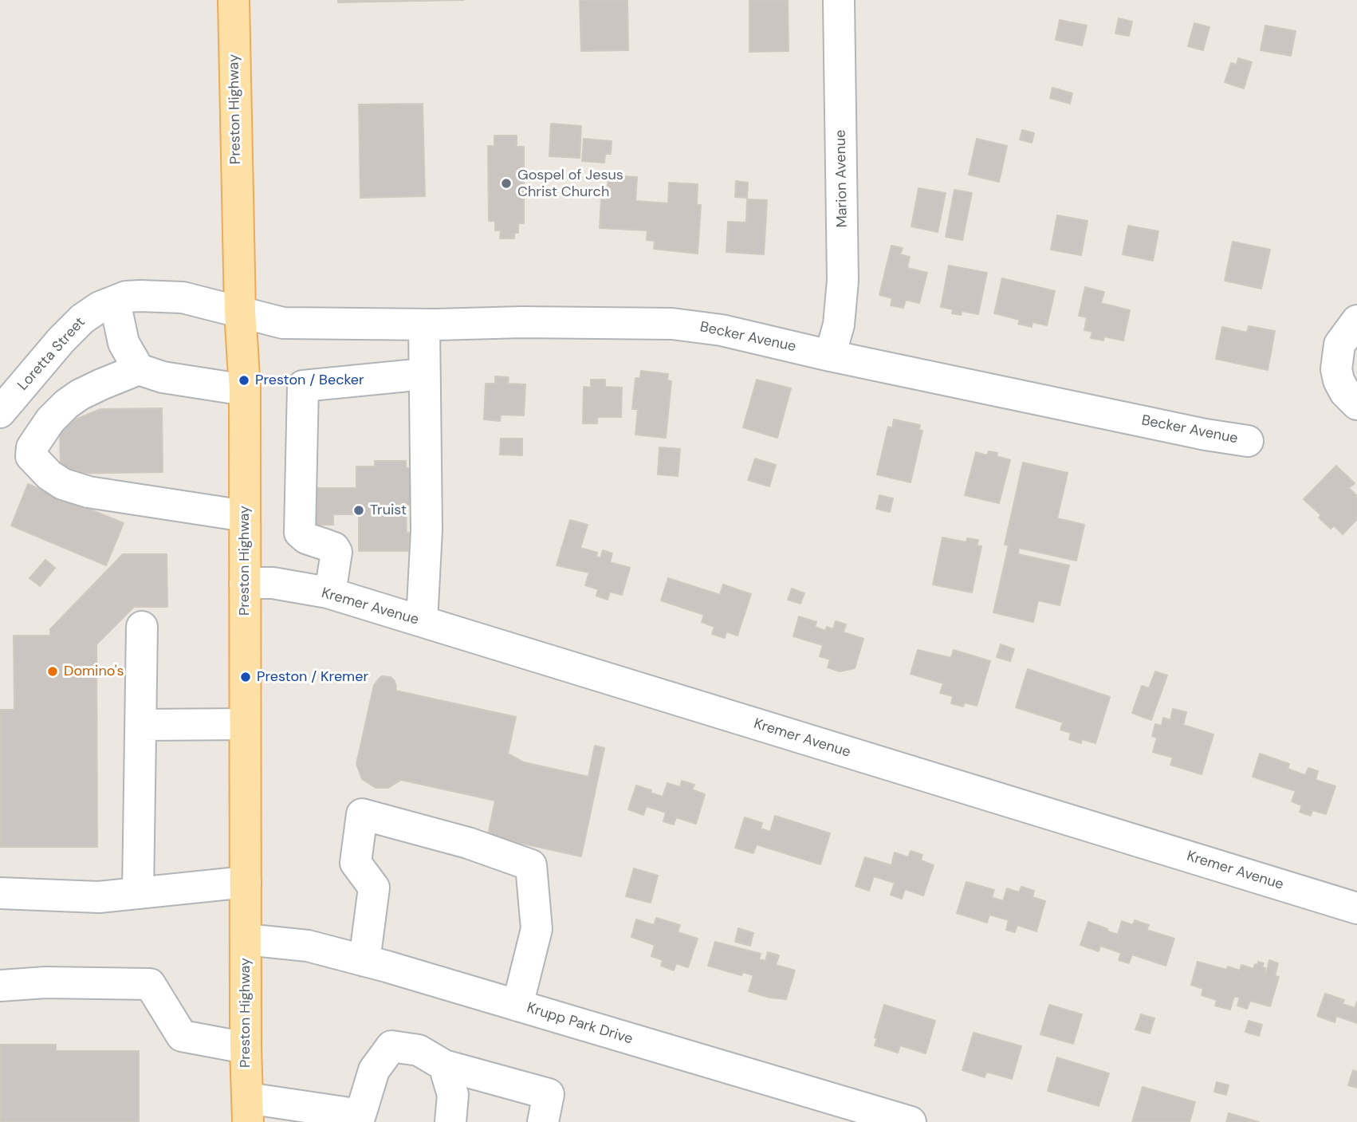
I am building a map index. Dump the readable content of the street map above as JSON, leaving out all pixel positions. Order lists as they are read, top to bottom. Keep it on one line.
{"streets":{"main road":["Preston Highway"],"street":["Marion Avenue","Becker Avenue","Loretta Street","Kremer Avenue","Krupp Park Drive"]},"crossings":[["Preston Highway","Becker Avenue"],["Preston Highway","Loretta Street"],["Preston Highway","Kremer Avenue"],["Preston Highway","Krupp Park Drive"],["Marion Avenue","Becker Avenue"],["Becker Avenue","Loretta Street"]],"places":["Gospel of Jesus Christ Church","Preston / Becker","Truist","Domino's","Preston / Kremer"]}
